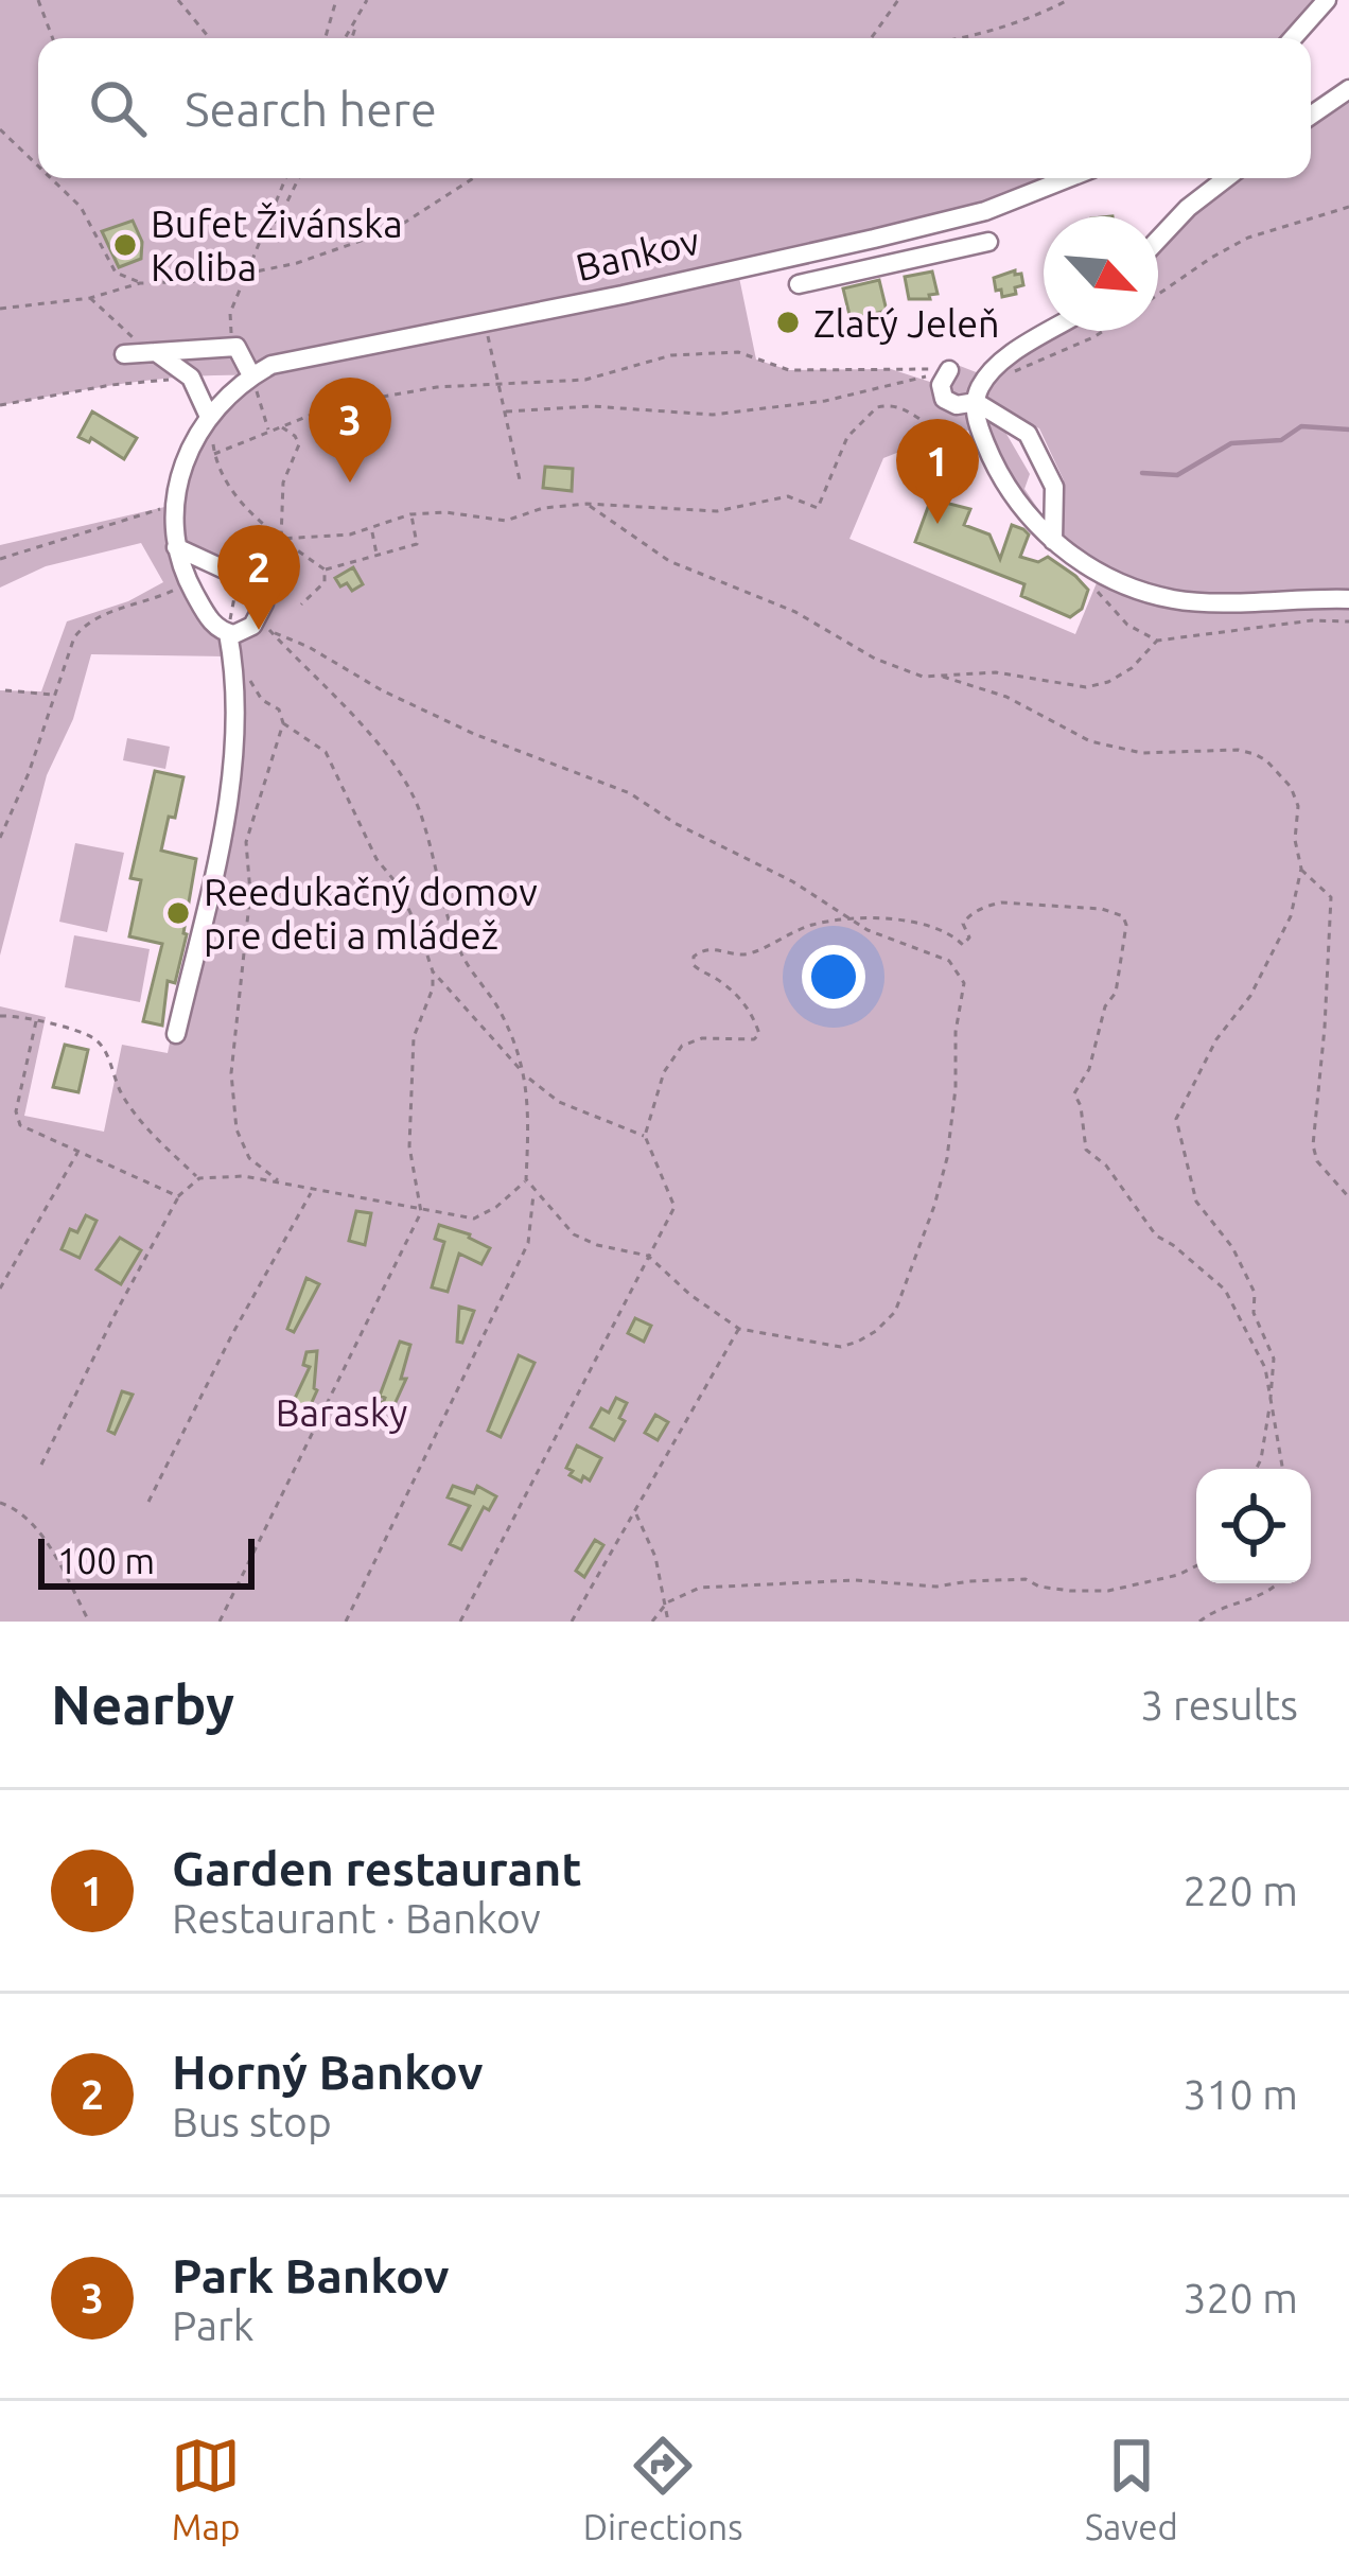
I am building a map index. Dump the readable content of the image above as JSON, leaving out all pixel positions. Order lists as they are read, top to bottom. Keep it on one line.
{"streets":{"street":["Bankov"]},"parks":["Barasky"],"places":["Bufet Živánska Koliba","Zlatý Jeleň","Reedukačný domov pre deti a mládež"],"scale_bar":"100 m","north":"bottom right","page":{"search":"Search here","pins":["3","1","2"],"scale":"100 m","heading":["Nearby","3 results"],"list":[{"mark":"1","name":"Garden restaurant","note":"Restaurant · Bankov","value":"220 m"},{"mark":"2","name":"Horný Bankov","note":"Bus stop","value":"310 m"},{"mark":"3","name":"Park Bankov","note":"Park","value":"320 m"}],"nav":["Map","Directions","Saved"]}}
